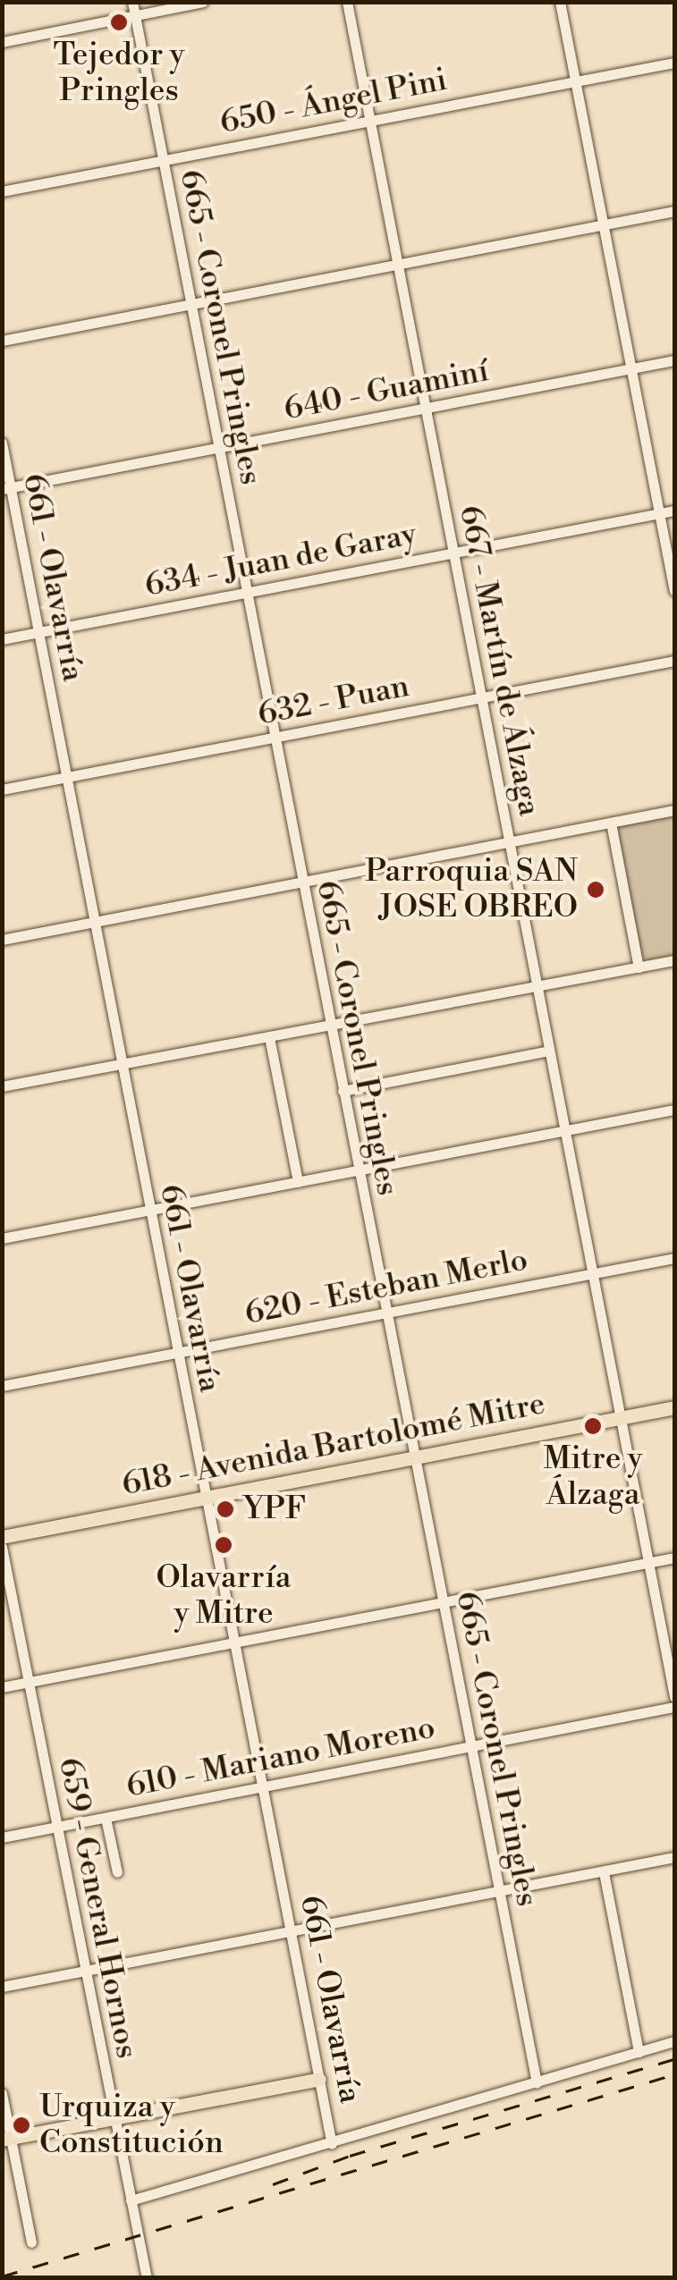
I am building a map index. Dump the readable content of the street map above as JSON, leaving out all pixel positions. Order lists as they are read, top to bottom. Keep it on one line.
{"streets":{"main road":["618 - Avenida Bartolomé Mitre"],"street":["650 - Ángel Pini","665 - Coronel Pringles","640 - Guaminí","634 - Juan de Garay","661 - Olavarría","667 - Martín de Álzaga","632 - Puan","620 - Esteban Merlo","610 - Mariano Moreno","659 - General Hornos"]},"crossings":[["650 - Ángel Pini","665 - Coronel Pringles"],["650 - Ángel Pini","667 - Martín de Álzaga"],["665 - Coronel Pringles","640 - Guaminí"],["665 - Coronel Pringles","634 - Juan de Garay"],["665 - Coronel Pringles","632 - Puan"],["665 - Coronel Pringles","620 - Esteban Merlo"],["665 - Coronel Pringles","618 - Avenida Bartolomé Mitre"],["665 - Coronel Pringles","610 - Mariano Moreno"],["640 - Guaminí","661 - Olavarría"],["640 - Guaminí","667 - Martín de Álzaga"],["634 - Juan de Garay","661 - Olavarría"],["634 - Juan de Garay","667 - Martín de Álzaga"],["661 - Olavarría","632 - Puan"],["661 - Olavarría","620 - Esteban Merlo"],["661 - Olavarría","618 - Avenida Bartolomé Mitre"],["661 - Olavarría","610 - Mariano Moreno"],["667 - Martín de Álzaga","632 - Puan"],["667 - Martín de Álzaga","620 - Esteban Merlo"],["667 - Martín de Álzaga","618 - Avenida Bartolomé Mitre"],["610 - Mariano Moreno","659 - General Hornos"]],"places":["Tejedor y Pringles","Parroquia SAN JOSE OBREO","Mitre y Álzaga","YPF","Olavarría y Mitre","Urquiza y Constitución"]}
